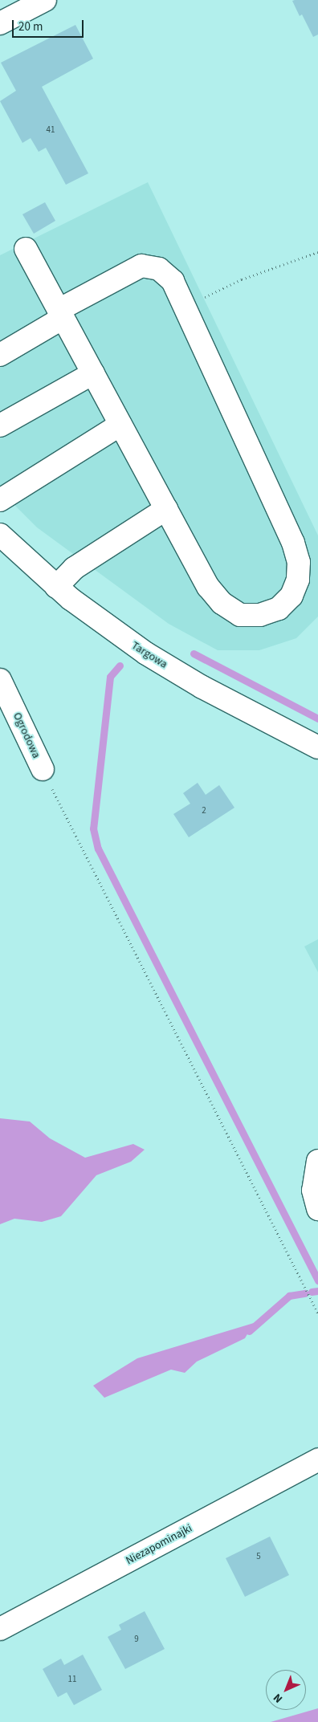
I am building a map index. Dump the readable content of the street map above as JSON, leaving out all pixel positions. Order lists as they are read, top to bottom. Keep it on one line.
{"streets":{"street":["Targowa","Ogrodowa","Niezapominajki"]},"house_numbers":["41","2","5","9","11"],"scale_bar":"20 m","north":"bottom left"}
